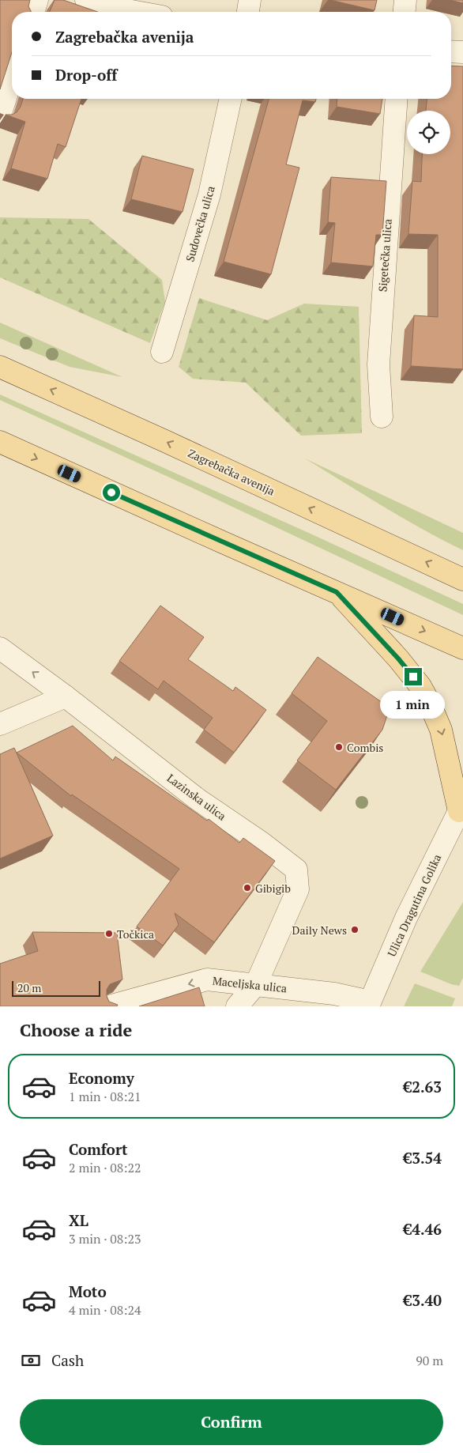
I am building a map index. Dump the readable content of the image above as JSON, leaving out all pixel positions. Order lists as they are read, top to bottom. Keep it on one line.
{"streets":{"main road":["Zagrebačka avenija"],"street":["Sudovečka ulica","Sigetečka ulica","Lazinska ulica","Ulica Dragutina Golika","Maceljska ulica"]},"crossings":[["Lazinska ulica","Maceljska ulica"],["Ulica Dragutina Golika","Maceljska ulica"]],"one_way":["Maceljska ulica"],"places":["Combis","Gibigib","Daily News","Točkica"],"scale_bar":"20 m","page":{"banner":["Zagrebačka avenija","Drop-off"],"bubble":"1 min","scale":"20 m","heading":"Choose a ride","list":[{"name":"Economy","note":"1 min · 08:21","value":"€2.63"},{"name":"Comfort","note":"2 min · 08:22","value":"€3.54"},{"name":"XL","note":"3 min · 08:23","value":"€4.46"},{"name":"Moto","note":"4 min · 08:24","value":"€3.40"}],"pay":["Cash","90 m"],"buttons":"Confirm"}}
